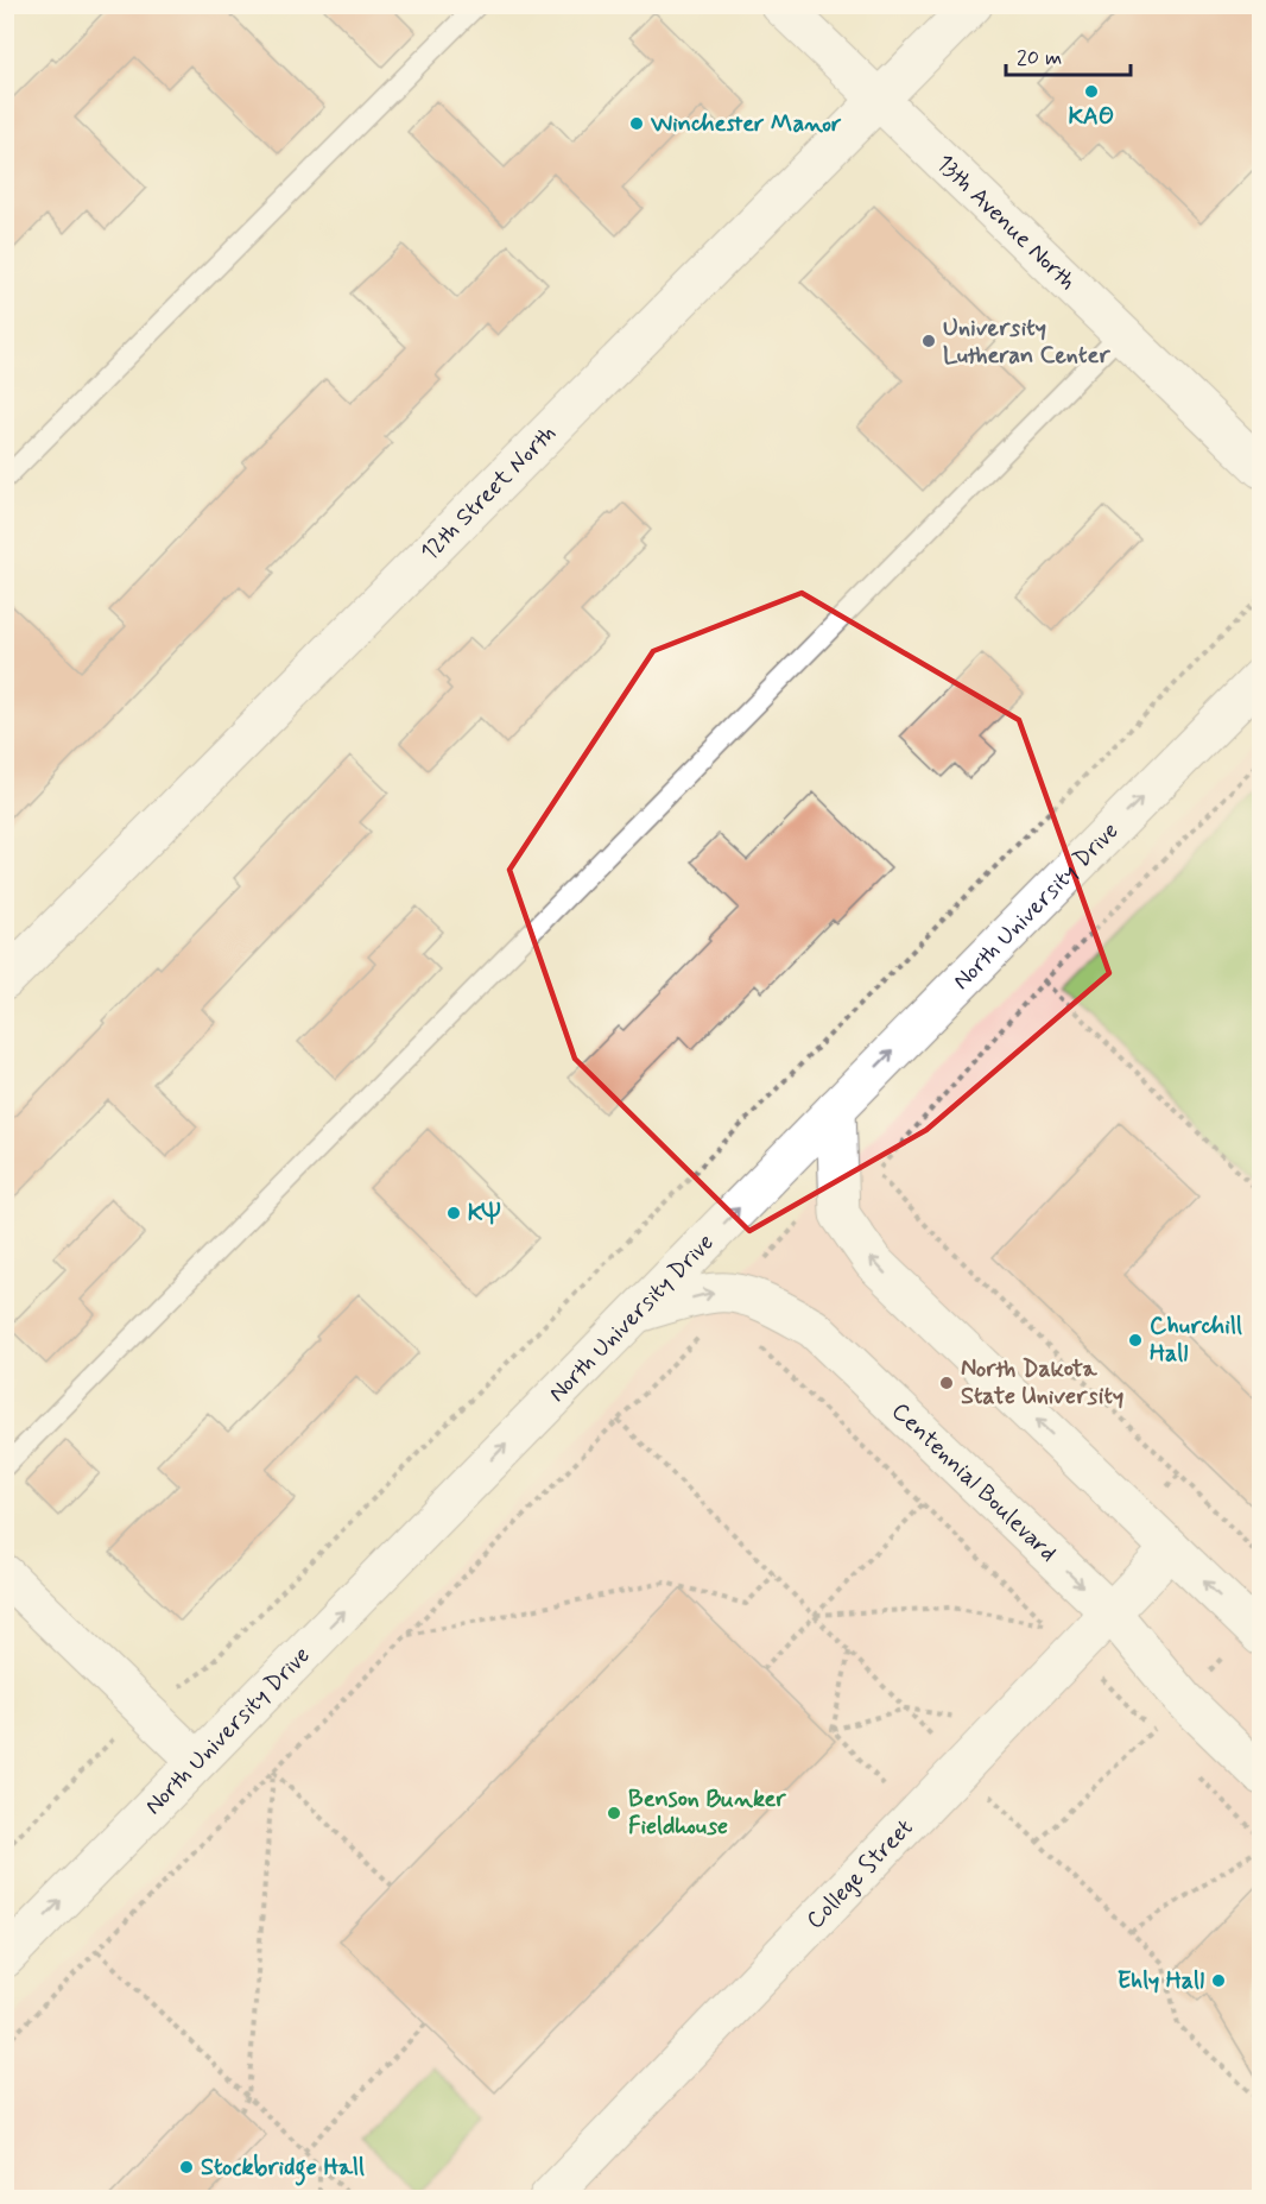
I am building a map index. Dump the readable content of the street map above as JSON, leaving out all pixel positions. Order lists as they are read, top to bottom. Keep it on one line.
{"streets":{"street":["13th Avenue North","12th Street North","North University Drive","Centennial Boulevard","College Street"]},"crossings":[["13th Avenue North","12th Street North"],["North University Drive","Centennial Boulevard"],["Centennial Boulevard","College Street"]],"one_way":["North University Drive"],"places":["ΚΑΘ","Winchester Manor","University Lutheran Center","ΚΨ","Churchill Hall","North Dakota State University","Benson Bunker Fieldhouse","Ehly Hall","Stockbridge Hall"],"scale_bar":"20 m"}
